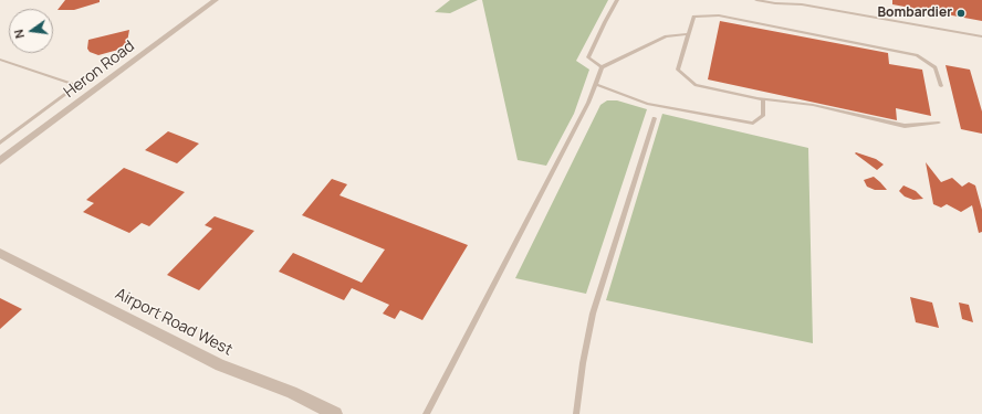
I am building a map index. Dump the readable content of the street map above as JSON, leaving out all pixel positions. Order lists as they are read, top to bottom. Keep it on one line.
{"streets":{"street":["Heron Road","Airport Road West"]},"places":["Bombardier"],"north":"left"}
